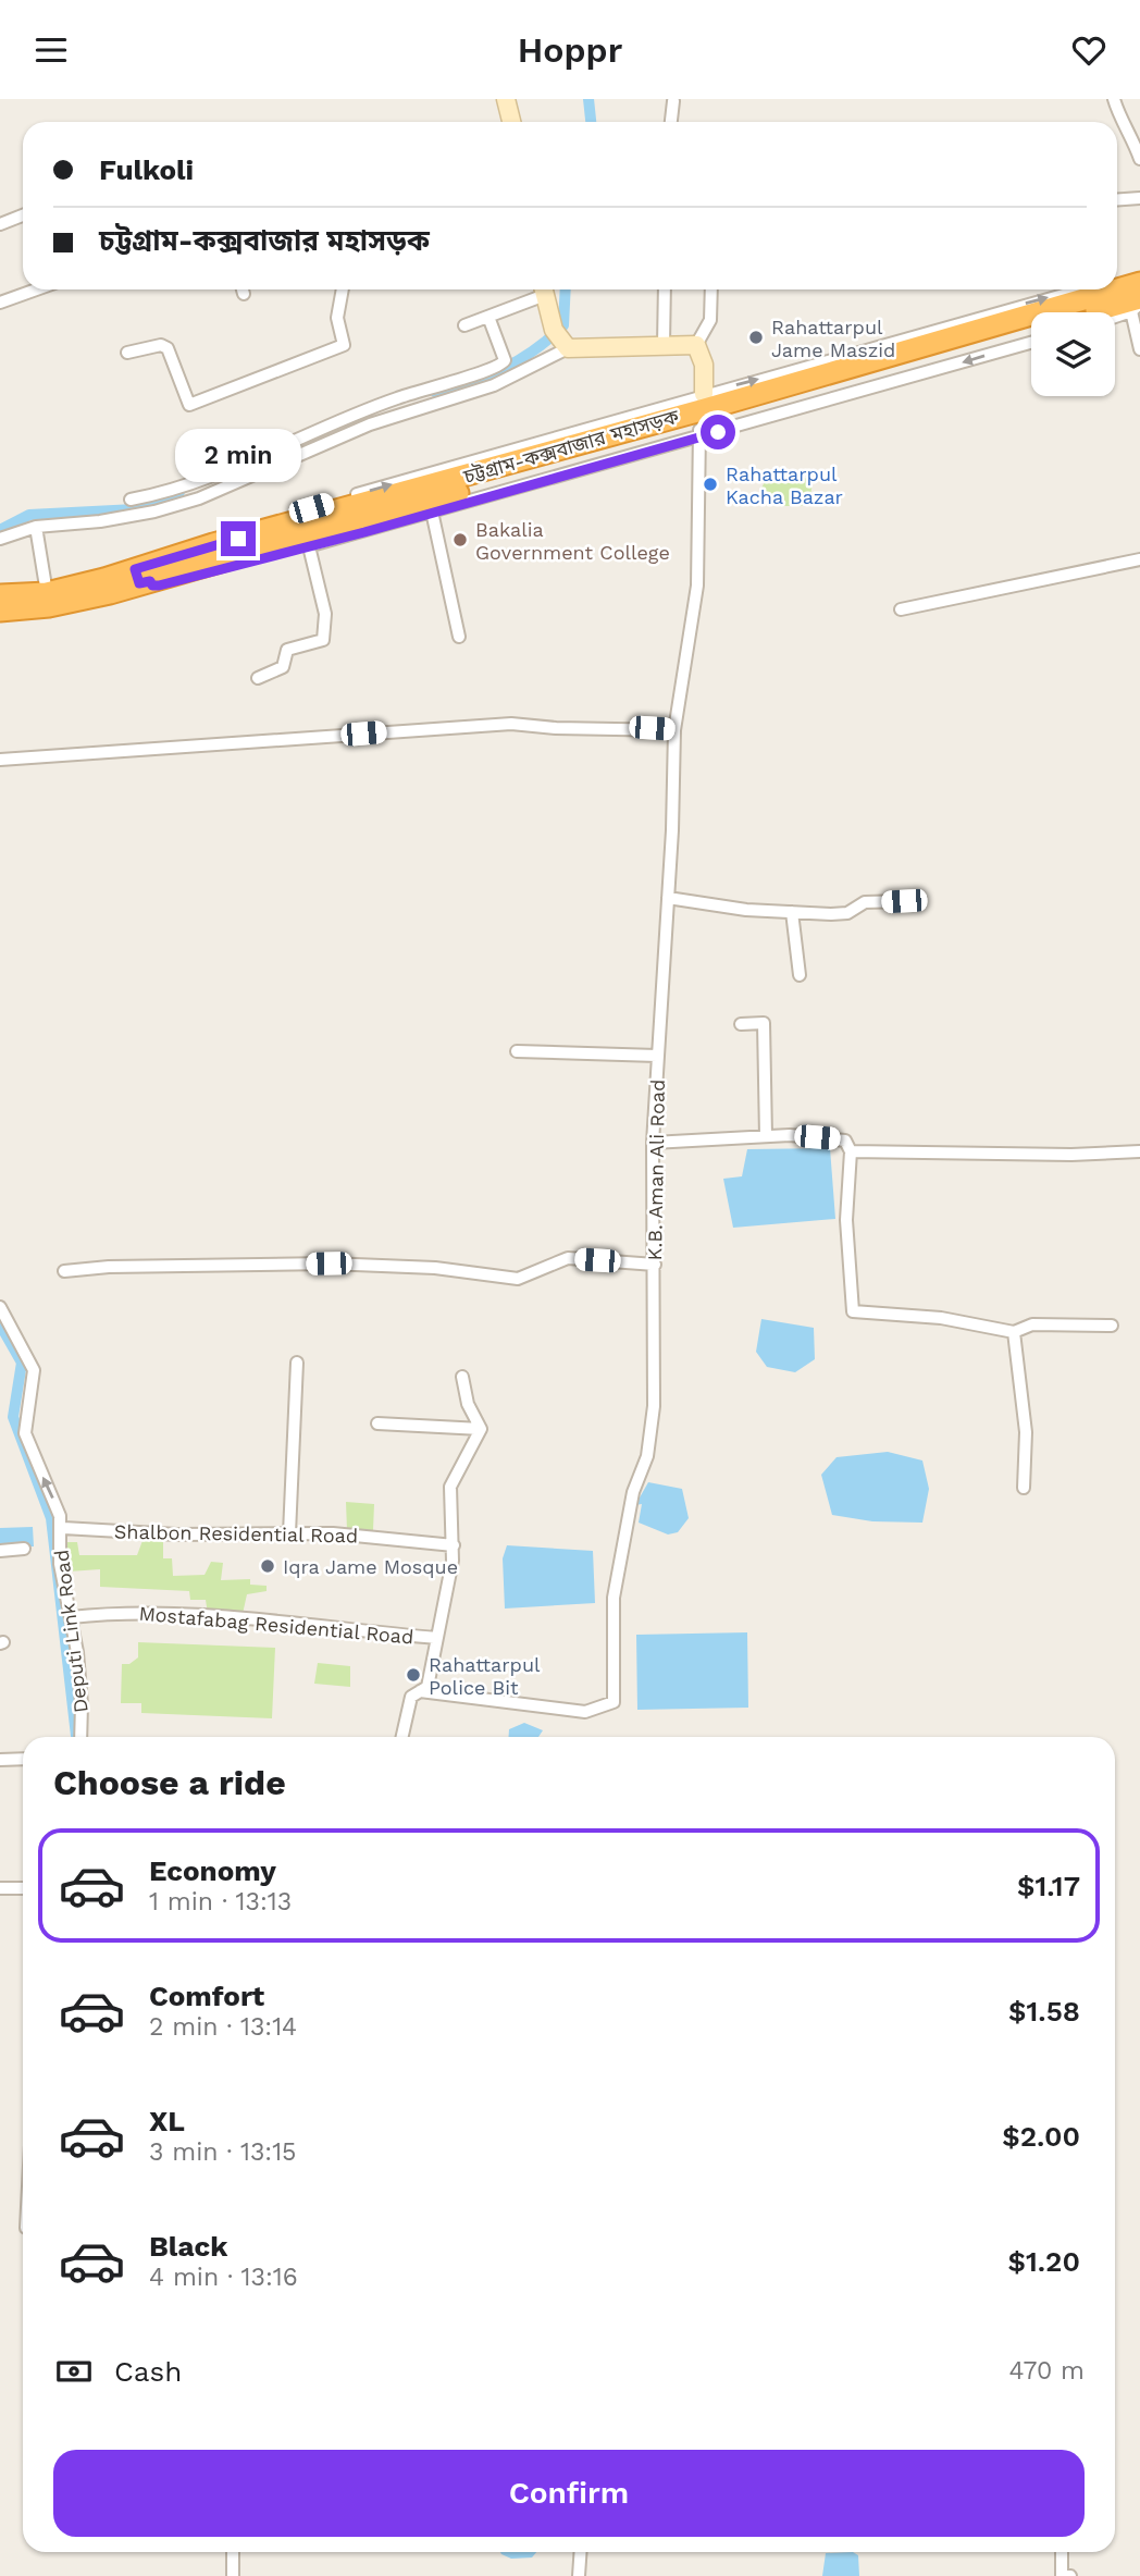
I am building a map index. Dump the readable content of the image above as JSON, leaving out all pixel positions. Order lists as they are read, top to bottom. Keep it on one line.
{"streets":{"highway":["চট্টগ্রাম-কক্সবাজার মহাসড়ক"],"street":["K.B. Aman Ali Road","Shalbon Residential Road","Mostafabag Residential Road","Deputi Link Road"]},"crossings":[["Mostafabag Residential Road","Deputi Link Road"]],"one_way":["Deputi Link Road"],"places":["Rahattarpul Jame Maszid","Rahattarpul Kacha Bazar","Bakalia Government College","Iqra Jame Mosque","Rahattarpul Police Bit"],"page":{"header":"Hoppr","banner":["Fulkoli","চট্টগ্রাম-কক্সবাজার মহাসড়ক"],"bubble":"2 min","heading":"Choose a ride","list":[{"name":"Economy","note":"1 min · 13:13","value":"$1.17"},{"name":"Comfort","note":"2 min · 13:14","value":"$1.58"},{"name":"XL","note":"3 min · 13:15","value":"$2.00"},{"name":"Black","note":"4 min · 13:16","value":"$1.20"}],"pay":["Cash","470 m"],"buttons":"Confirm"}}
